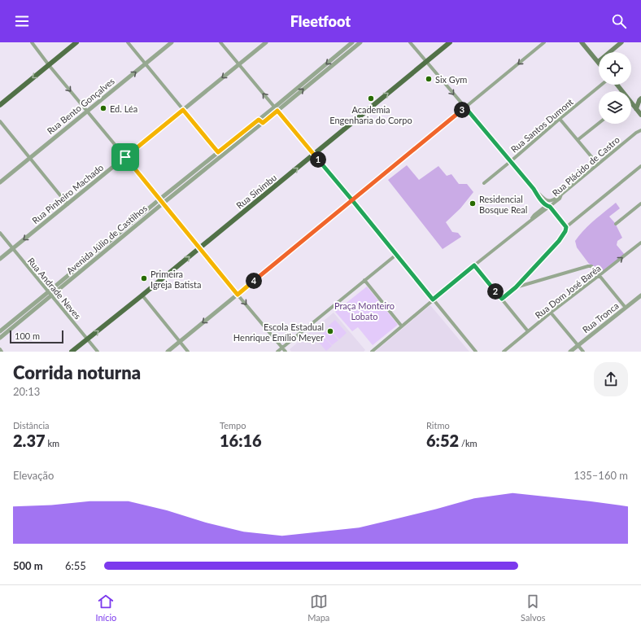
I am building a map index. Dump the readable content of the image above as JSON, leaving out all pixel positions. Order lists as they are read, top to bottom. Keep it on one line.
{"streets":{"main road":["Rua Sinimbu"],"street":["Rua Bento Gonçalves","Rua Santos Dumont","Rua Plácido de Castro","Rua Pinheiro Machado","Avenida Júlio de Castilhos","Rua Andrade Neves","Rua Dom José Baréa","Rua Tronca"]},"crossings":[["Rua Sinimbu","Rua Andrade Neves"],["Rua Pinheiro Machado","Rua Andrade Neves"],["Avenida Júlio de Castilhos","Rua Andrade Neves"]],"one_way":["Rua Sinimbu","Rua Pinheiro Machado"],"parks":["Praça Monteiro Lobato"],"places":["Six Gym","Academia Engenharia do Corpo","Ed. Léa","Residencial Bosque Real","Primeira Igreja Batista","Escola Estadual Henrique Emílio Meyer"],"scale_bar":"100 m","page":{"header":"Fleetfoot","pins":["3","1","4","2"],"scale":"100 m","heading":["Corrida noturna","20:13"],"stats":[["Distância","2.37 km"],["Tempo","16:16"],["Ritmo","6:52 /km"]],"chart":["Elevação","135–160 m"],"list":[{"name":"500 m","note":"6:55"}],"tabs":["Início","Mapa","Salvos"]}}
